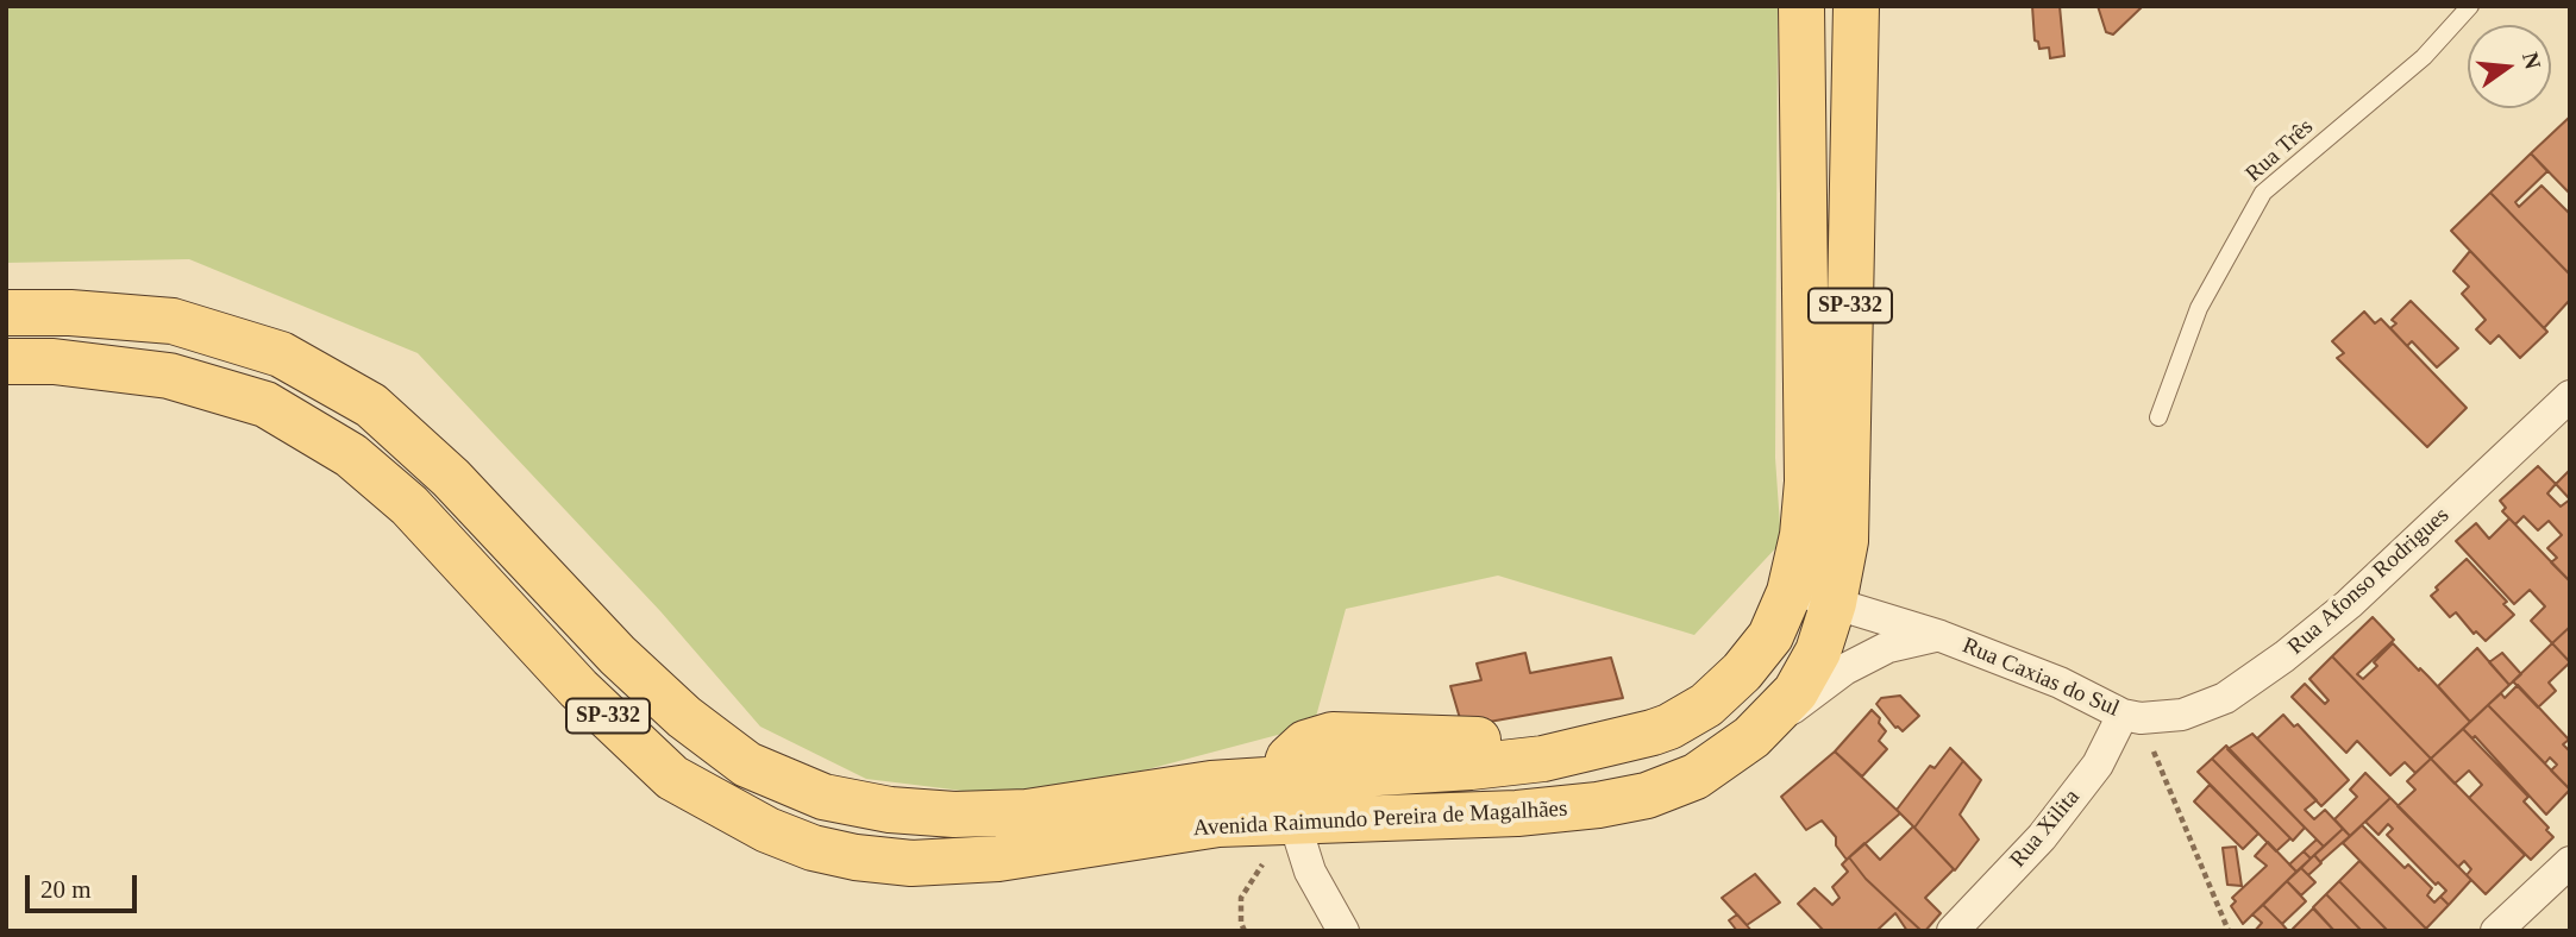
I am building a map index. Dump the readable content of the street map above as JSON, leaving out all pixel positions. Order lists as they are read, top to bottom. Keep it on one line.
{"streets":{"main road":["SP-332","Avenida Raimundo Pereira de Magalhães"],"street":["Rua Afonso Rodrigues","Rua Caxias do Sul","Rua Xilita"],"lane":["Rua Três"]},"crossings":[["SP-332","Rua Caxias do Sul"],["SP-332","Avenida Raimundo Pereira de Magalhães"],["Rua Afonso Rodrigues","Rua Caxias do Sul"],["Rua Afonso Rodrigues","Rua Xilita"],["Rua Caxias do Sul","Avenida Raimundo Pereira de Magalhães"],["Rua Caxias do Sul","Rua Xilita"]],"scale_bar":"20 m","north":"right"}
